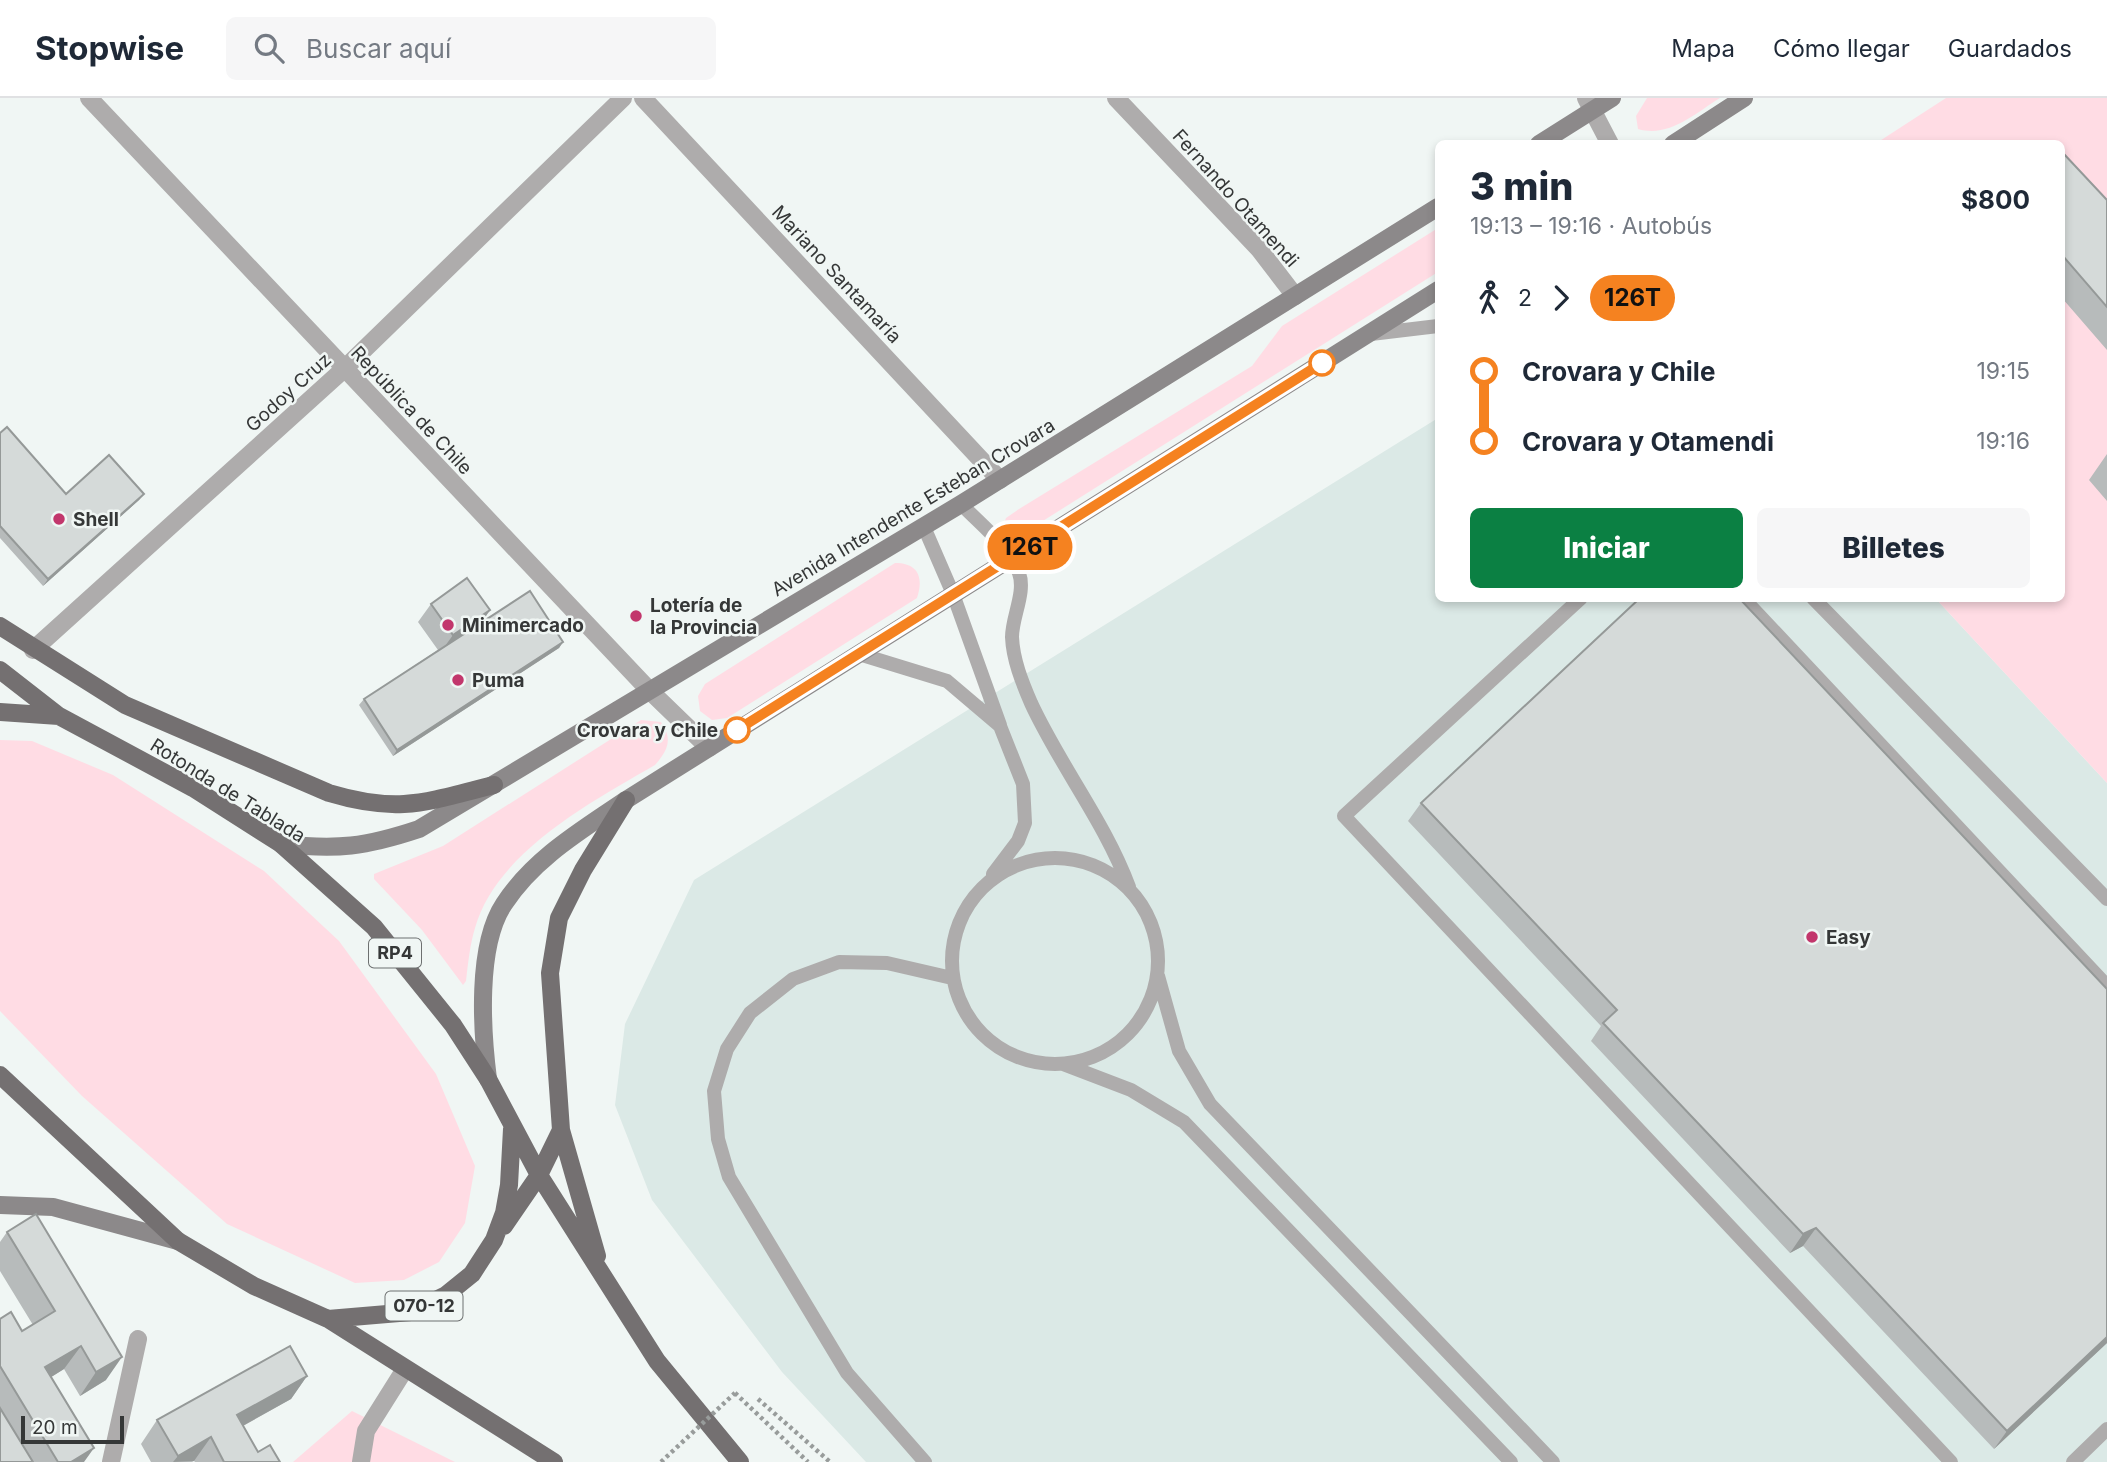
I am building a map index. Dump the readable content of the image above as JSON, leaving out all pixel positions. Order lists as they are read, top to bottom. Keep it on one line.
{"streets":{"main road":["Avenida Intendente Esteban Crovara","Rotonda de Tablada","RP4","070-12"],"street":["Fernando Otamendi","Mariano Santamaría","Godoy Cruz","República de Chile"]},"crossings":[["Fernando Otamendi","Avenida Intendente Esteban Crovara"],["Mariano Santamaría","Avenida Intendente Esteban Crovara"],["Godoy Cruz","República de Chile"],["República de Chile","Avenida Intendente Esteban Crovara"],["Avenida Intendente Esteban Crovara","Rotonda de Tablada"],["Rotonda de Tablada","RP4"]],"places":["Shell","Lotería de la Provincia","Minimercado","Puma","Crovara y Chile","Easy"],"lines":["bus line 126T"],"scale_bar":"20 m","page":{"header":"Stopwise","search":"Buscar aquí","nav":["Mapa","Cómo llegar","Guardados"],"on_map":"126T","heading":["3 min","19:13 – 19:16 · Autobús","$800"],"legs":["2","126T"],"list":[{"name":"Crovara y Chile","value":"19:15"},{"name":"Crovara y Otamendi","value":"19:16"}],"buttons":["Iniciar","Billetes"],"scale":"20 m"}}
